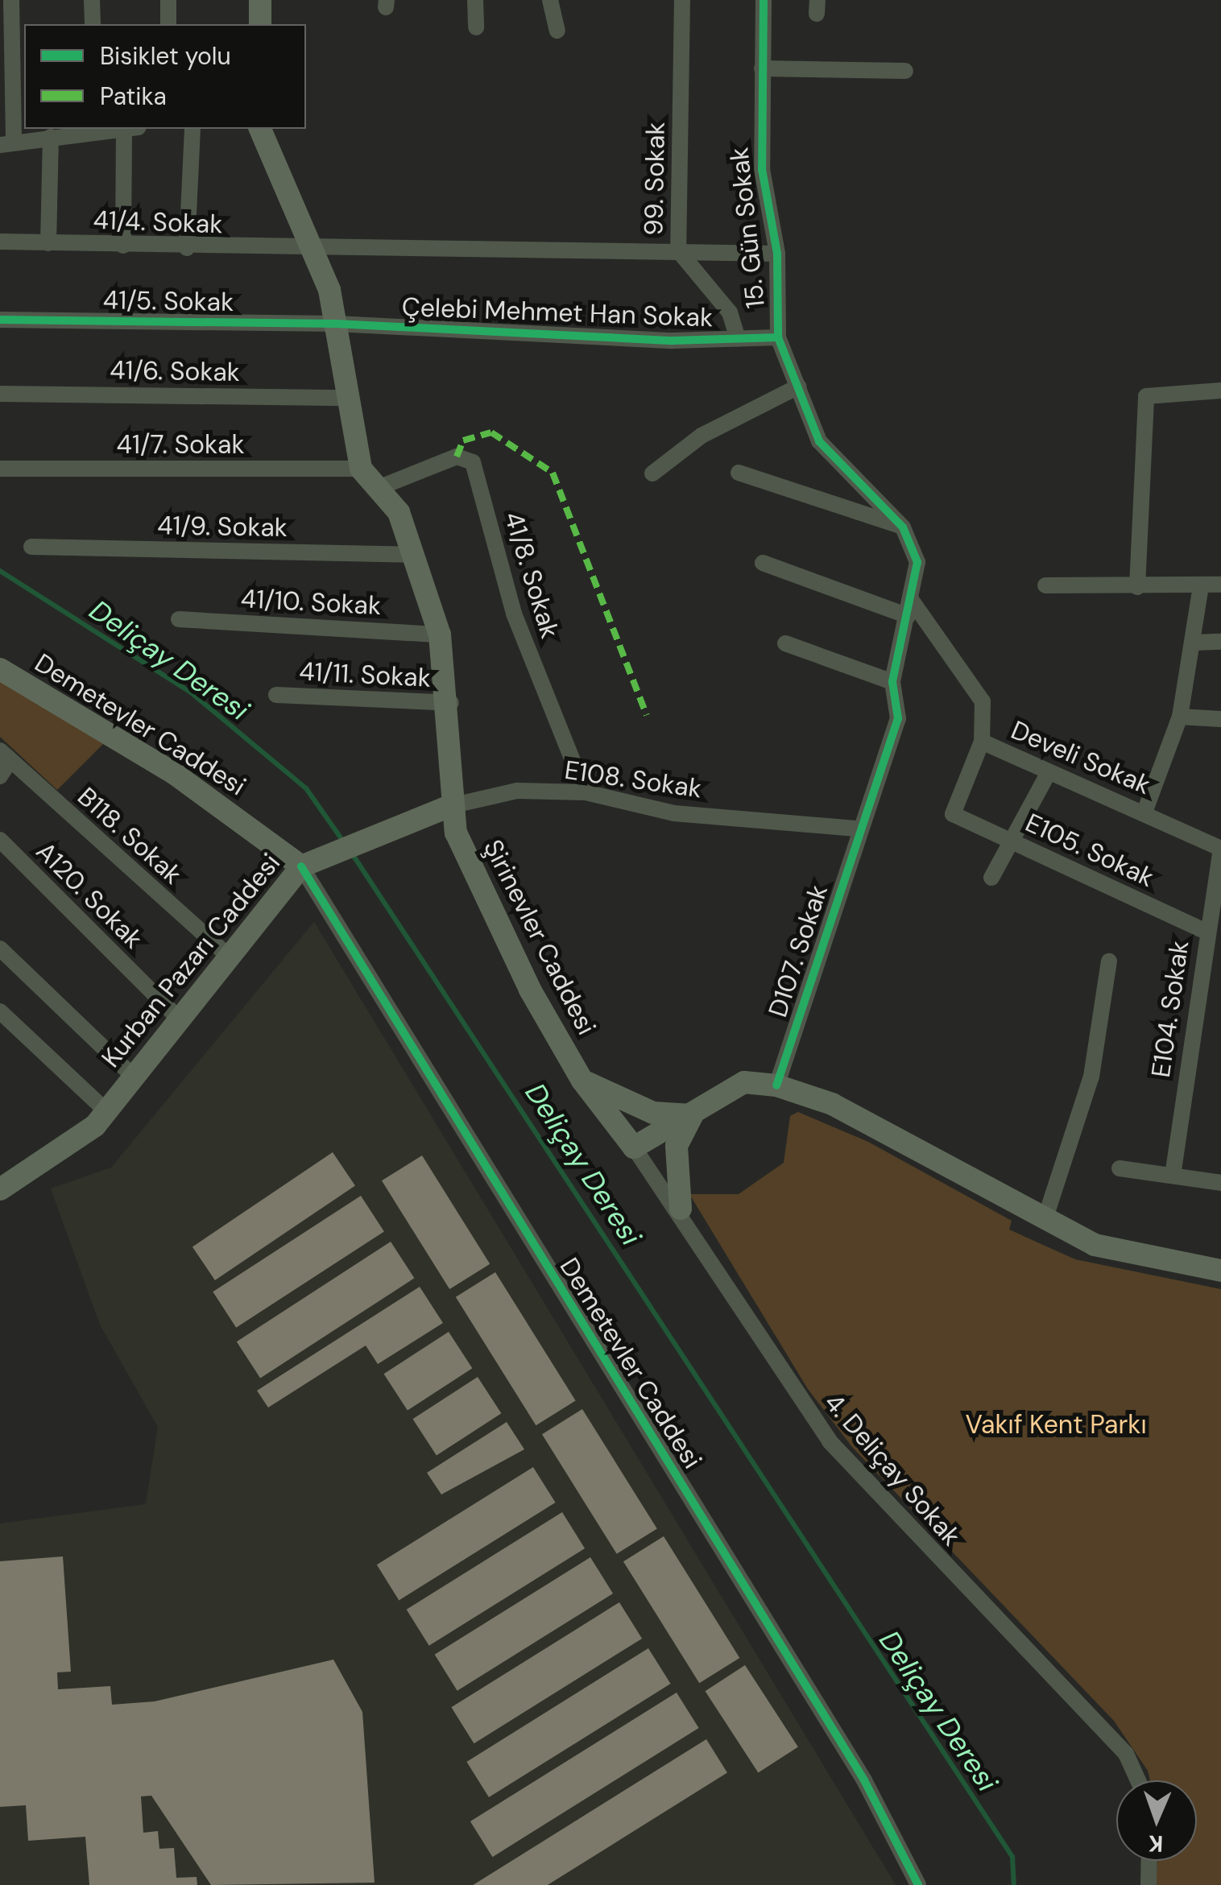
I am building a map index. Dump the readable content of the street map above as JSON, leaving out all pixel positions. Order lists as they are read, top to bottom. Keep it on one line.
{"streets":{"main road":["Demetevler Caddesi","Şirinevler Caddesi","Kurban Pazarı Caddesi"],"street":["99. Sokak","41/4. Sokak","15. Gün Sokak","41/5. Sokak","Çelebi Mehmet Han Sokak","41/6. Sokak","41/7. Sokak","41/9. Sokak","41/8. Sokak","41/10. Sokak","41/11. Sokak","Develi Sokak","E108. Sokak","B118. Sokak","E105. Sokak","A120. Sokak","D107. Sokak","E104. Sokak","4. Deliçay Sokak"]},"crossings":[["99. Sokak","41/4. Sokak"],["99. Sokak","Çelebi Mehmet Han Sokak"],["41/4. Sokak","15. Gün Sokak"],["15. Gün Sokak","Çelebi Mehmet Han Sokak"],["15. Gün Sokak","Develi Sokak"],["15. Gün Sokak","E108. Sokak"],["15. Gün Sokak","D107. Sokak"],["41/5. Sokak","Çelebi Mehmet Han Sokak"],["41/7. Sokak","Şirinevler Caddesi"],["41/9. Sokak","Şirinevler Caddesi"],["41/8. Sokak","E108. Sokak"],["41/8. Sokak","Şirinevler Caddesi"],["41/10. Sokak","Şirinevler Caddesi"],["41/11. Sokak","Şirinevler Caddesi"],["Demetevler Caddesi","Kurban Pazarı Caddesi"],["Develi Sokak","E105. Sokak"],["Develi Sokak","E104. Sokak"],["E108. Sokak","Şirinevler Caddesi"],["E108. Sokak","D107. Sokak"],["E108. Sokak","Kurban Pazarı Caddesi"],["B118. Sokak","Kurban Pazarı Caddesi"],["E105. Sokak","E104. Sokak"],["A120. Sokak","Kurban Pazarı Caddesi"],["Şirinevler Caddesi","Kurban Pazarı Caddesi"],["Şirinevler Caddesi","4. Deliçay Sokak"]],"water":["Deliçay Deresi"],"parks":["Vakıf Kent Parkı"],"legend":["Bisiklet yolu","Patika"],"north":"bottom"}
